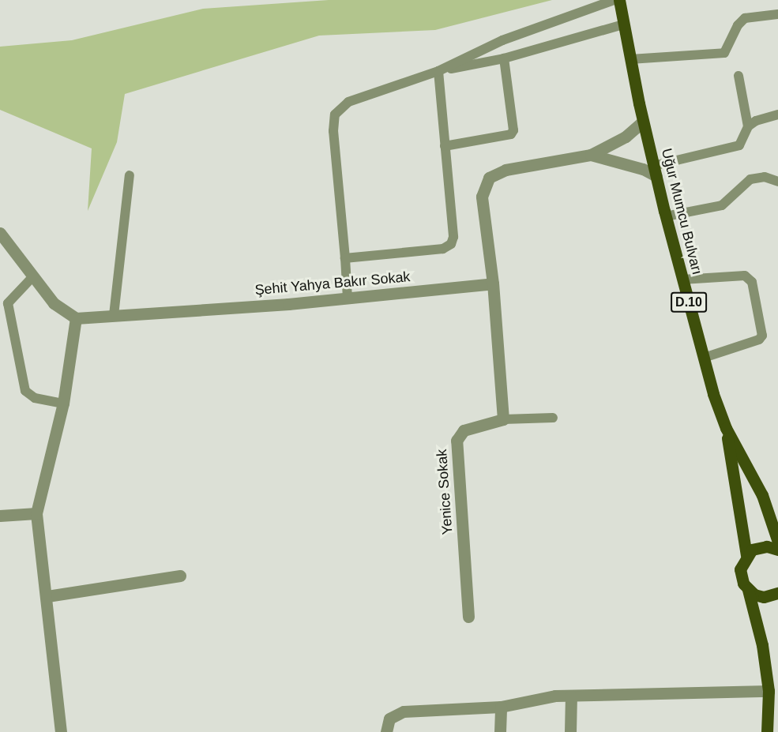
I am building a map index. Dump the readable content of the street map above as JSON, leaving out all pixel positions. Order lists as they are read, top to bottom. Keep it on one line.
{"streets":{"main road":["Uğur Mumcu Bulvarı","D.10"],"street":["Şehit Yahya Bakır Sokak","Yenice Sokak"]},"crossings":[["Uğur Mumcu Bulvarı","D.10"]]}
